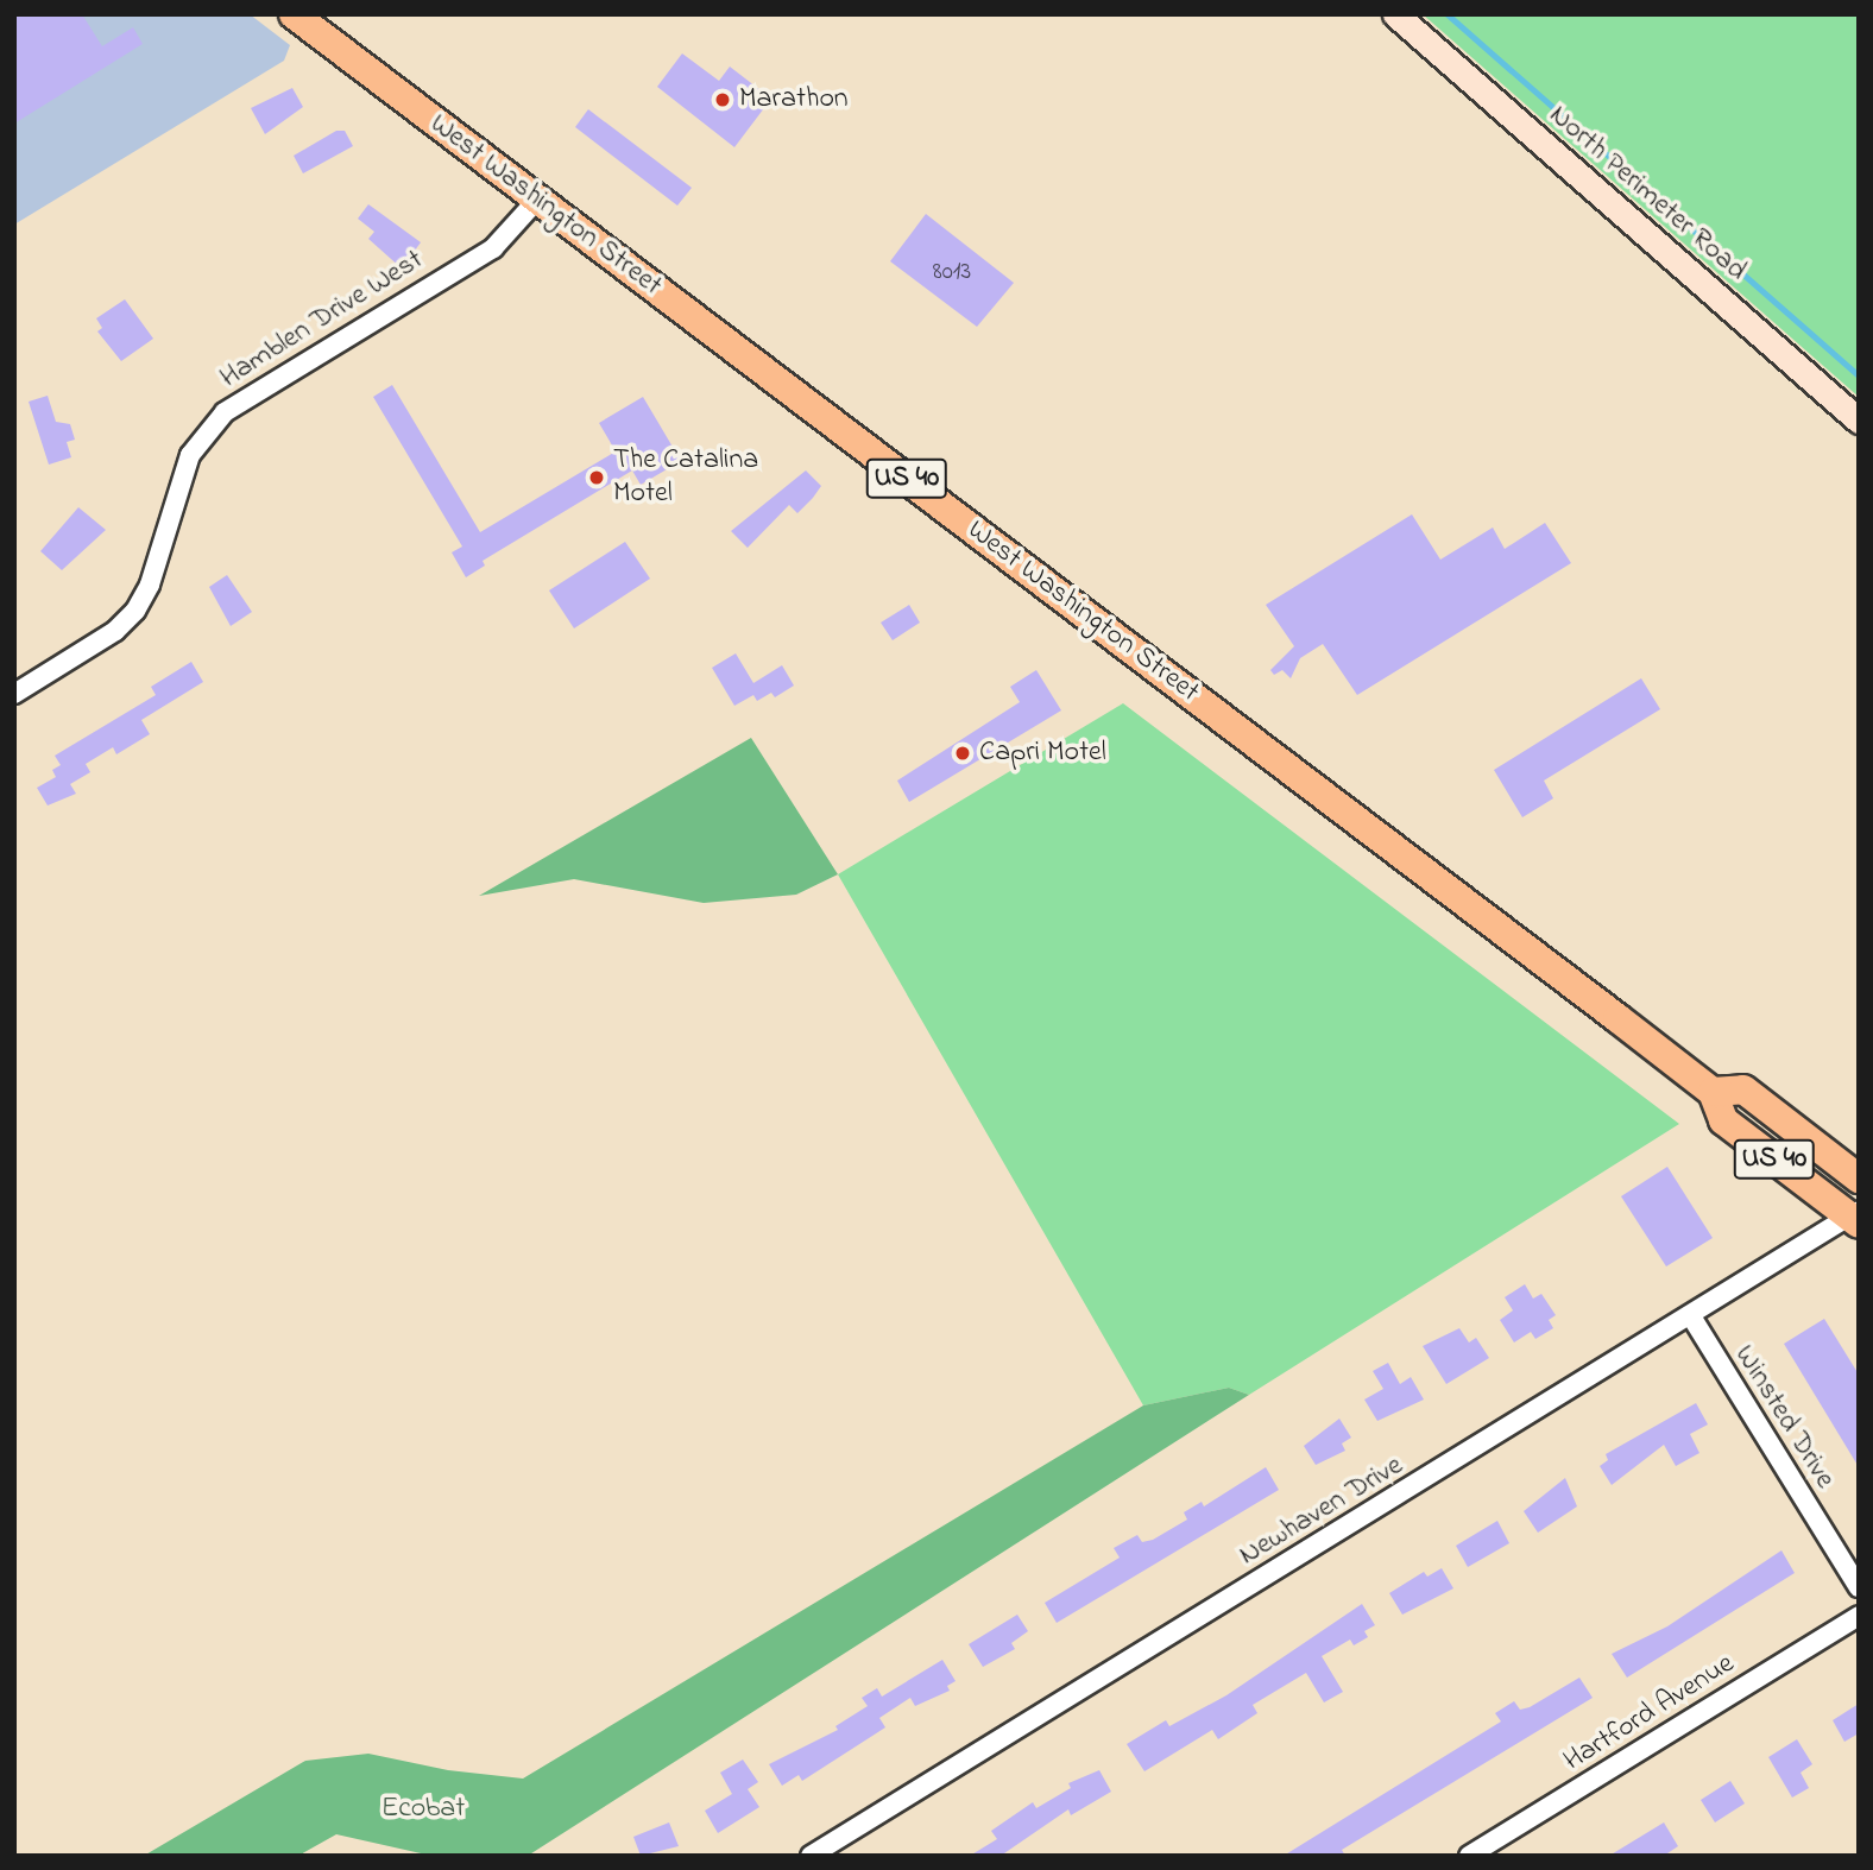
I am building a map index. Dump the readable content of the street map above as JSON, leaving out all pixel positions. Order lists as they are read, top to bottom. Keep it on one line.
{"streets":{"main road":["West Washington Street","US 40"],"street":["North Perimeter Road","Hamblen Drive West","Winsted Drive","Newhaven Drive","Hartford Avenue"]},"crossings":[["West Washington Street","Hamblen Drive West"],["West Washington Street","US 40"],["West Washington Street","Newhaven Drive"],["Winsted Drive","Newhaven Drive"]],"parks":["Ecobat"],"places":["Marathon","The Catalina Motel","Capri Motel"],"house_numbers":["8013"]}
